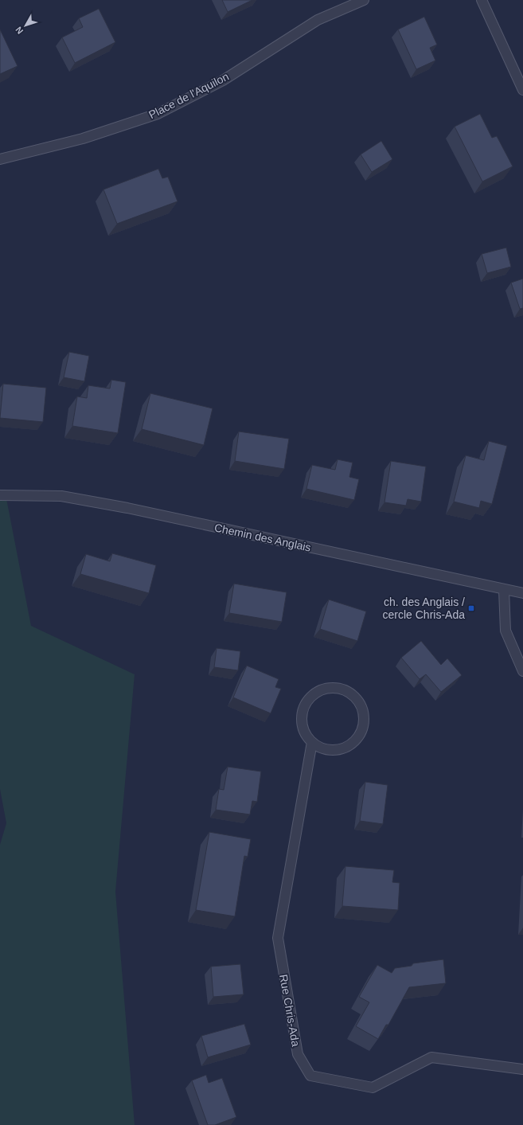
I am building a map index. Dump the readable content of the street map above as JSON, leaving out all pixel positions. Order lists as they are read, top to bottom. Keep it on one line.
{"streets":{"street":["Place de l'Aquilon","Chemin des Anglais","Rue Chris-Ada"]},"places":{"transit":["ch. des Anglais / cercle Chris-Ada"]},"north":"bottom left"}
